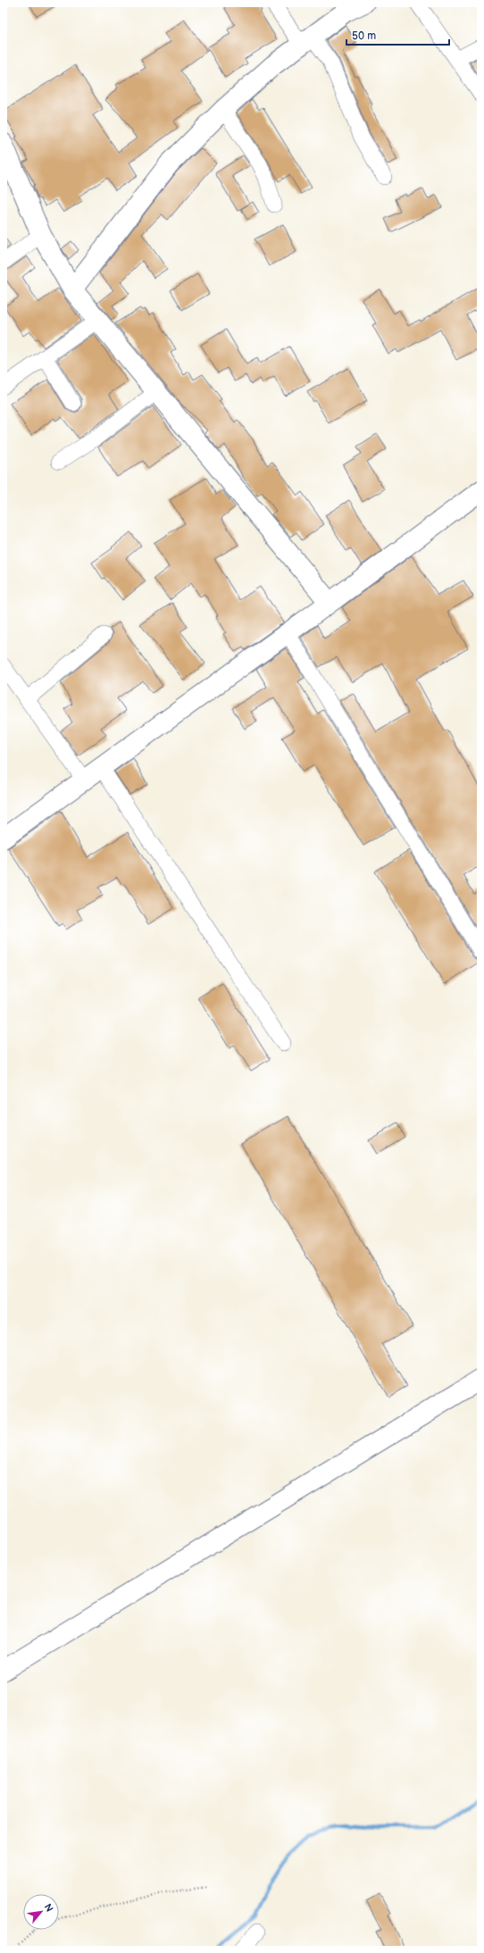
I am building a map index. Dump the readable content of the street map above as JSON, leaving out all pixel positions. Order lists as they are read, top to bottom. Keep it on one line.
{"scale_bar":"50 m","north":"top right"}
